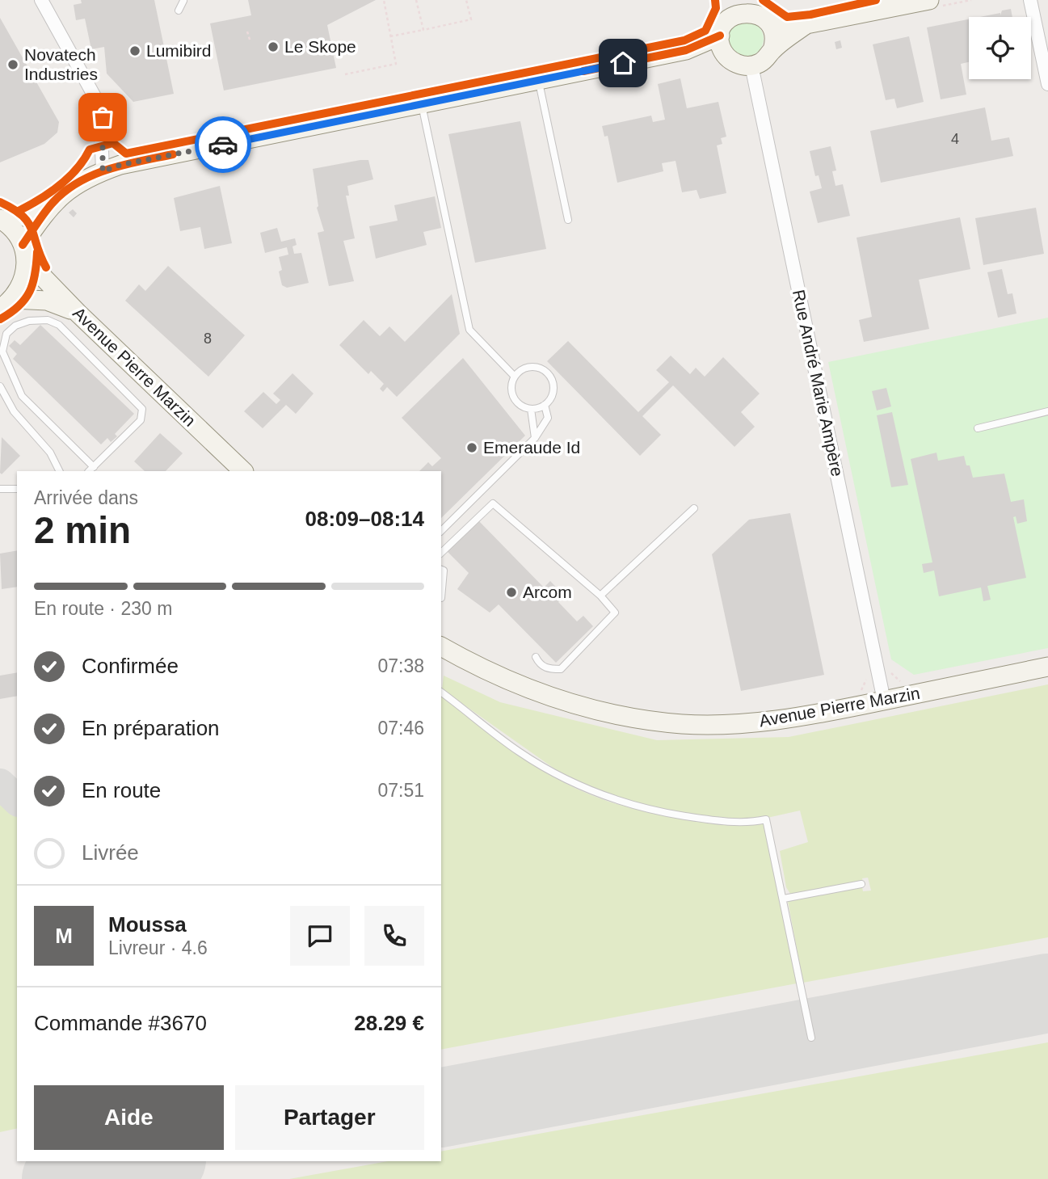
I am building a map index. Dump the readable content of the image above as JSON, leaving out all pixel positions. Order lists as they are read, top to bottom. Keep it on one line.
{"streets":{"street":["Avenue Pierre Marzin","Rue André Marie Ampère"]},"crossings":[["Avenue Pierre Marzin","Rue André Marie Ampère"]],"places":["Le Skope","Lumibird","Novatech Industries","Emeraude Id","Arcom"],"house_numbers":["4","8"],"page":{"heading":["2 min","Arrivée dans","08:09–08:14"],"panel":["Moussa","Livreur · 4.6","Commande #3670","28.29 €"],"bar":"En route · 230 m","list":[["Confirmée","07:38"],["En préparation","07:46"],["En route","07:51"],"Livrée"],"round":"M","buttons":["Aide","Partager"]}}
